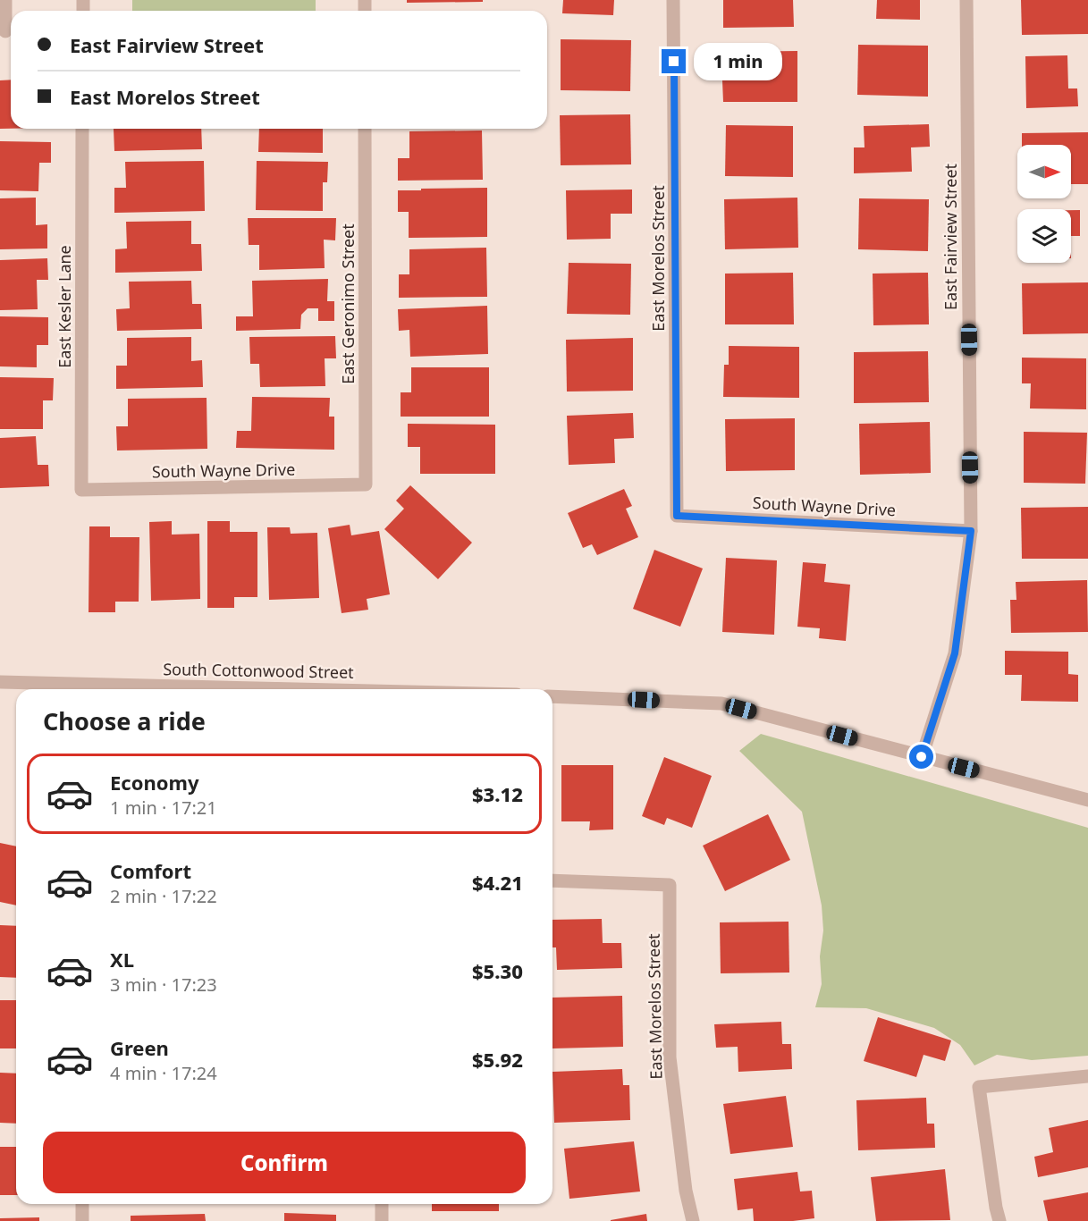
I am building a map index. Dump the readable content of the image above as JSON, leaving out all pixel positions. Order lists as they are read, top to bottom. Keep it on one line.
{"streets":{"street":["East Fairview Street","East Morelos Street","East Geronimo Street","East Kesler Lane","South Wayne Drive","South Cottonwood Street"]},"crossings":[["East Fairview Street","South Wayne Drive"],["East Morelos Street","South Wayne Drive"],["East Geronimo Street","South Wayne Drive"],["East Kesler Lane","South Wayne Drive"]],"north":"right","page":{"banner":["East Fairview Street","East Morelos Street"],"bubble":"1 min","heading":"Choose a ride","list":[{"name":"Economy","note":"1 min · 17:21","value":"$3.12"},{"name":"Comfort","note":"2 min · 17:22","value":"$4.21"},{"name":"XL","note":"3 min · 17:23","value":"$5.30"},{"name":"Green","note":"4 min · 17:24","value":"$5.92"}],"buttons":"Confirm"}}
